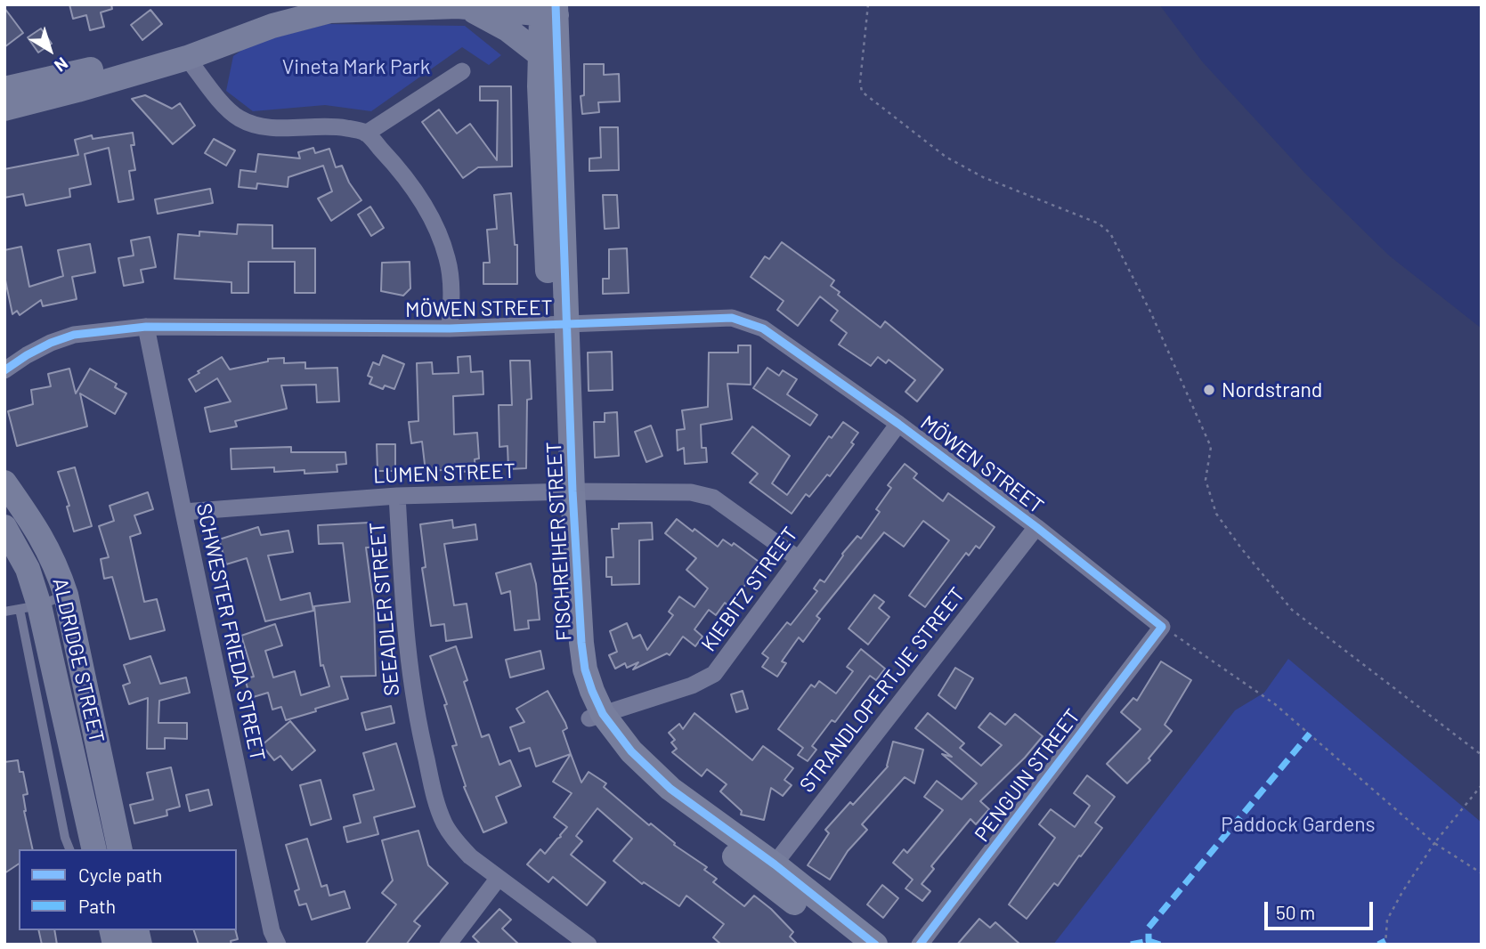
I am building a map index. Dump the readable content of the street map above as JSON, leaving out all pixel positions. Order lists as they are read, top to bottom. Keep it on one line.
{"streets":{"street":["MÖWEN STREET","LUMEN STREET","FISCHREIHER STREET","KIEBITZ STREET","SEEADLER STREET","SCHWESTER FRIEDA STREET","ALDRIDGE STREET","STRANDLOPERTJIE STREET","PENGUIN STREET"]},"crossings":[["MÖWEN STREET","FISCHREIHER STREET"],["MÖWEN STREET","KIEBITZ STREET"],["MÖWEN STREET","SCHWESTER FRIEDA STREET"],["MÖWEN STREET","STRANDLOPERTJIE STREET"],["MÖWEN STREET","PENGUIN STREET"],["LUMEN STREET","FISCHREIHER STREET"],["LUMEN STREET","KIEBITZ STREET"],["LUMEN STREET","SEEADLER STREET"],["LUMEN STREET","SCHWESTER FRIEDA STREET"],["FISCHREIHER STREET","KIEBITZ STREET"],["FISCHREIHER STREET","STRANDLOPERTJIE STREET"]],"parks":["Vineta Mark Park","Paddock Gardens"],"places":["Nordstrand"],"legend":["Cycle path","Path"],"scale_bar":"50 m","north":"bottom right"}
